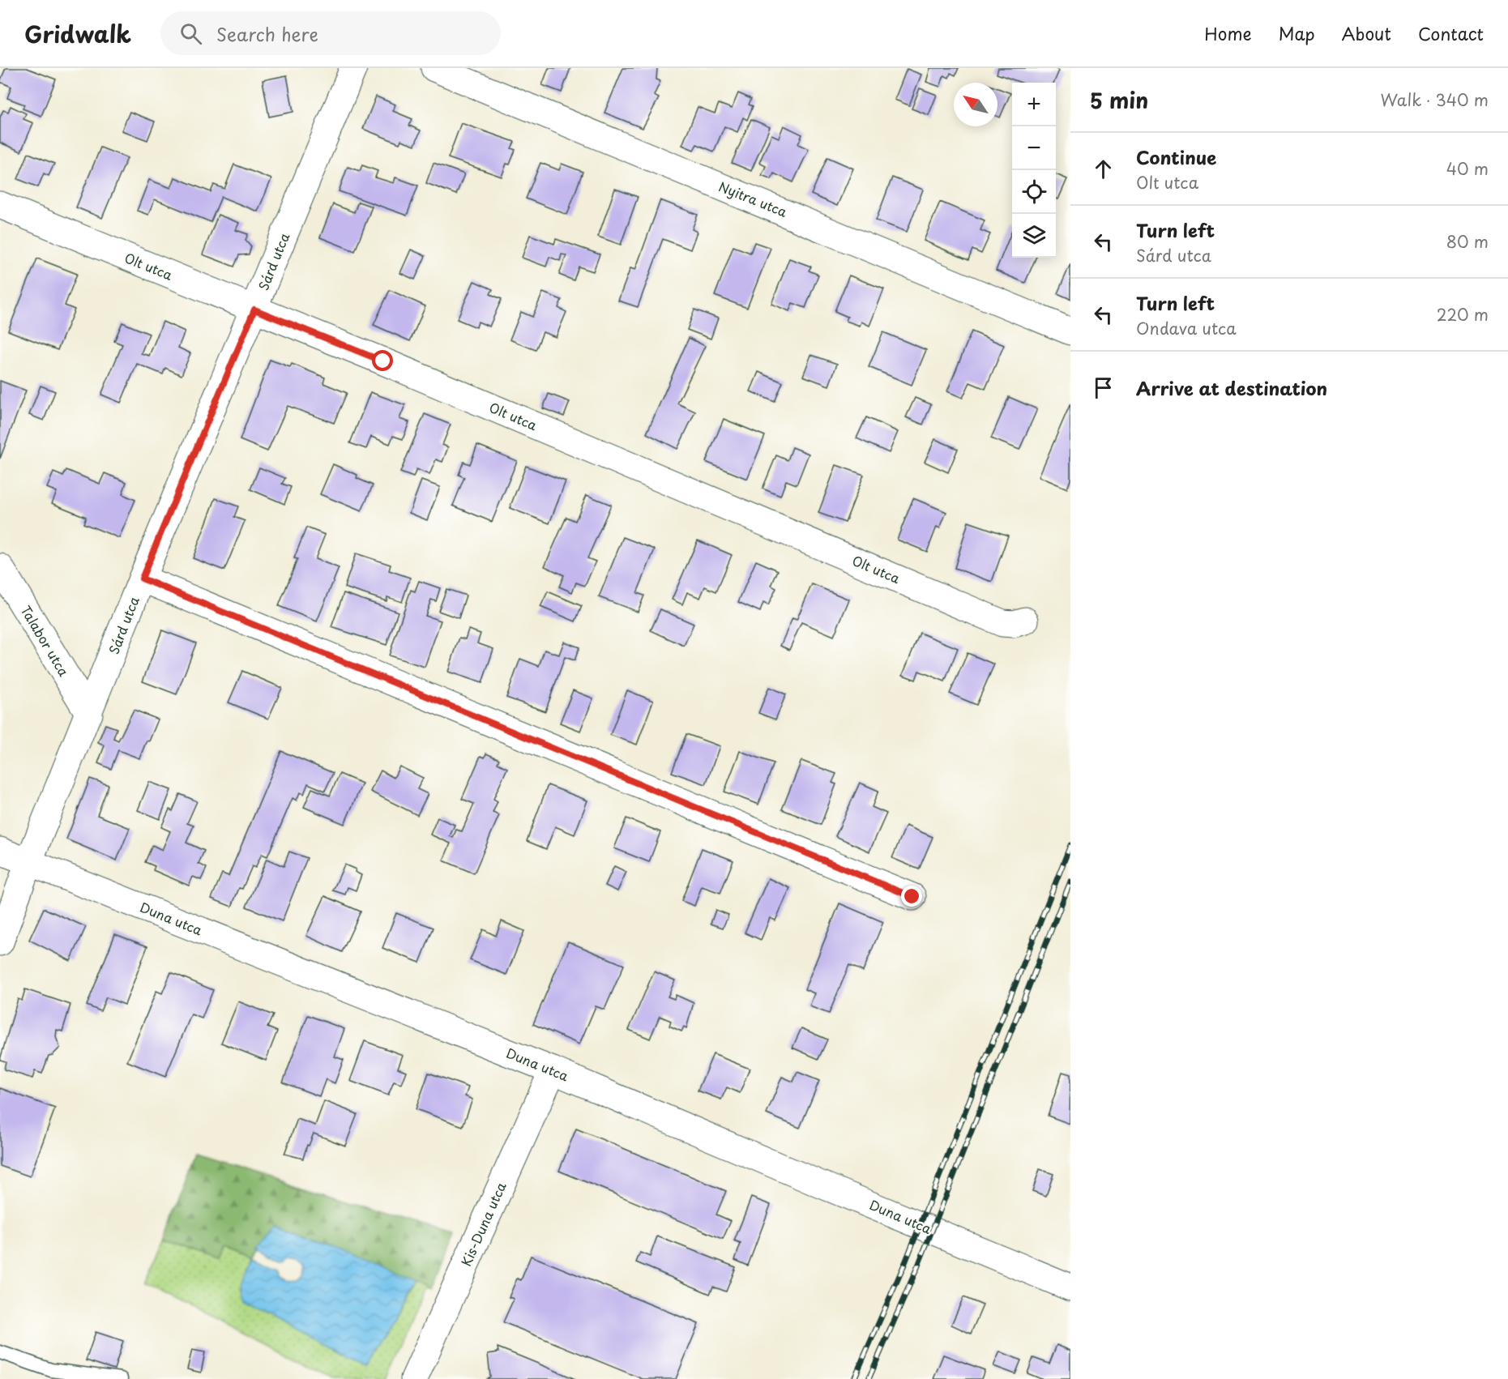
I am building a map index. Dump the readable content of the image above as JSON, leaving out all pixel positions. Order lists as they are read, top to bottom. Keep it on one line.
{"streets":{"street":["Nyitra utca","Sárd utca","Olt utca","Talabor utca","Duna utca","Kis-Duna utca"]},"crossings":[["Sárd utca","Olt utca"],["Sárd utca","Talabor utca"],["Sárd utca","Duna utca"],["Duna utca","Kis-Duna utca"]],"north":"top left","page":{"header":"Gridwalk","search":"Search here","nav":["Home","Map","About","Contact"],"heading":["5 min","Walk · 340 m"],"map_buttons":["+","−"],"list":[["Continue","Olt utca","40 m"],["Turn left","Sárd utca","80 m"],["Turn left","Ondava utca","220 m"],"Arrive at destination"]}}
